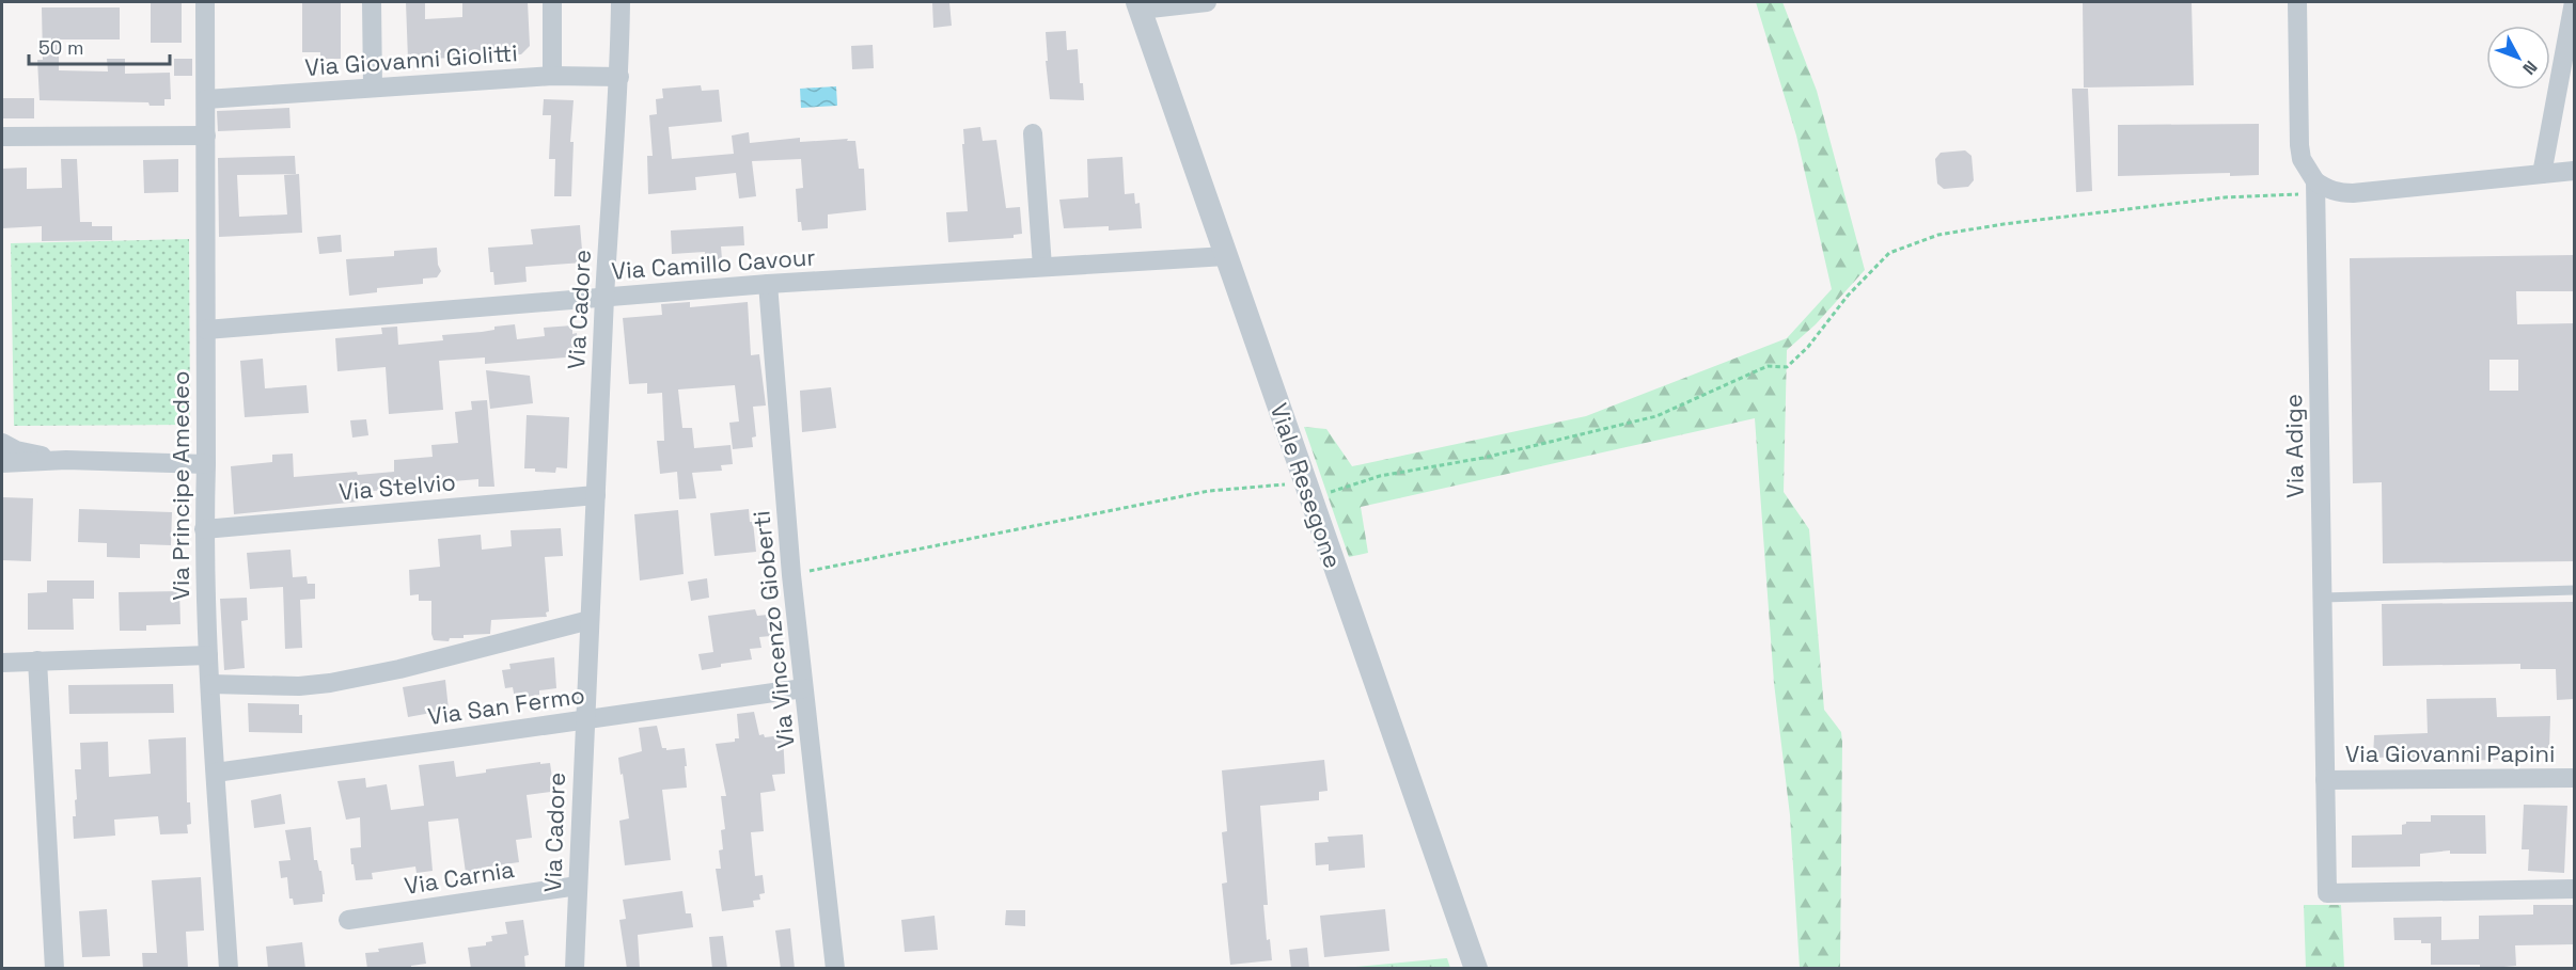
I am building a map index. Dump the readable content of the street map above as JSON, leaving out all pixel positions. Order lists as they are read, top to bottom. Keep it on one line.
{"streets":{"street":["Via Giovanni Giolitti","Via Camillo Cavour","Via Cadore","Via Adige","Via Principe Amedeo","Viale Resegone","Via Stelvio","Via Vincenzo Gioberti","Via San Fermo","Via Giovanni Papini","Via Carnia"]},"crossings":[["Via Giovanni Giolitti","Via Cadore"],["Via Giovanni Giolitti","Via Principe Amedeo"],["Via Camillo Cavour","Via Cadore"],["Via Camillo Cavour","Via Principe Amedeo"],["Via Camillo Cavour","Viale Resegone"],["Via Camillo Cavour","Via Vincenzo Gioberti"],["Via Cadore","Via Stelvio"],["Via Cadore","Via San Fermo"],["Via Cadore","Via Carnia"],["Via Adige","Via Giovanni Papini"],["Via Principe Amedeo","Via Stelvio"],["Via Principe Amedeo","Via San Fermo"],["Via Vincenzo Gioberti","Via San Fermo"]],"scale_bar":"50 m","north":"bottom right"}
